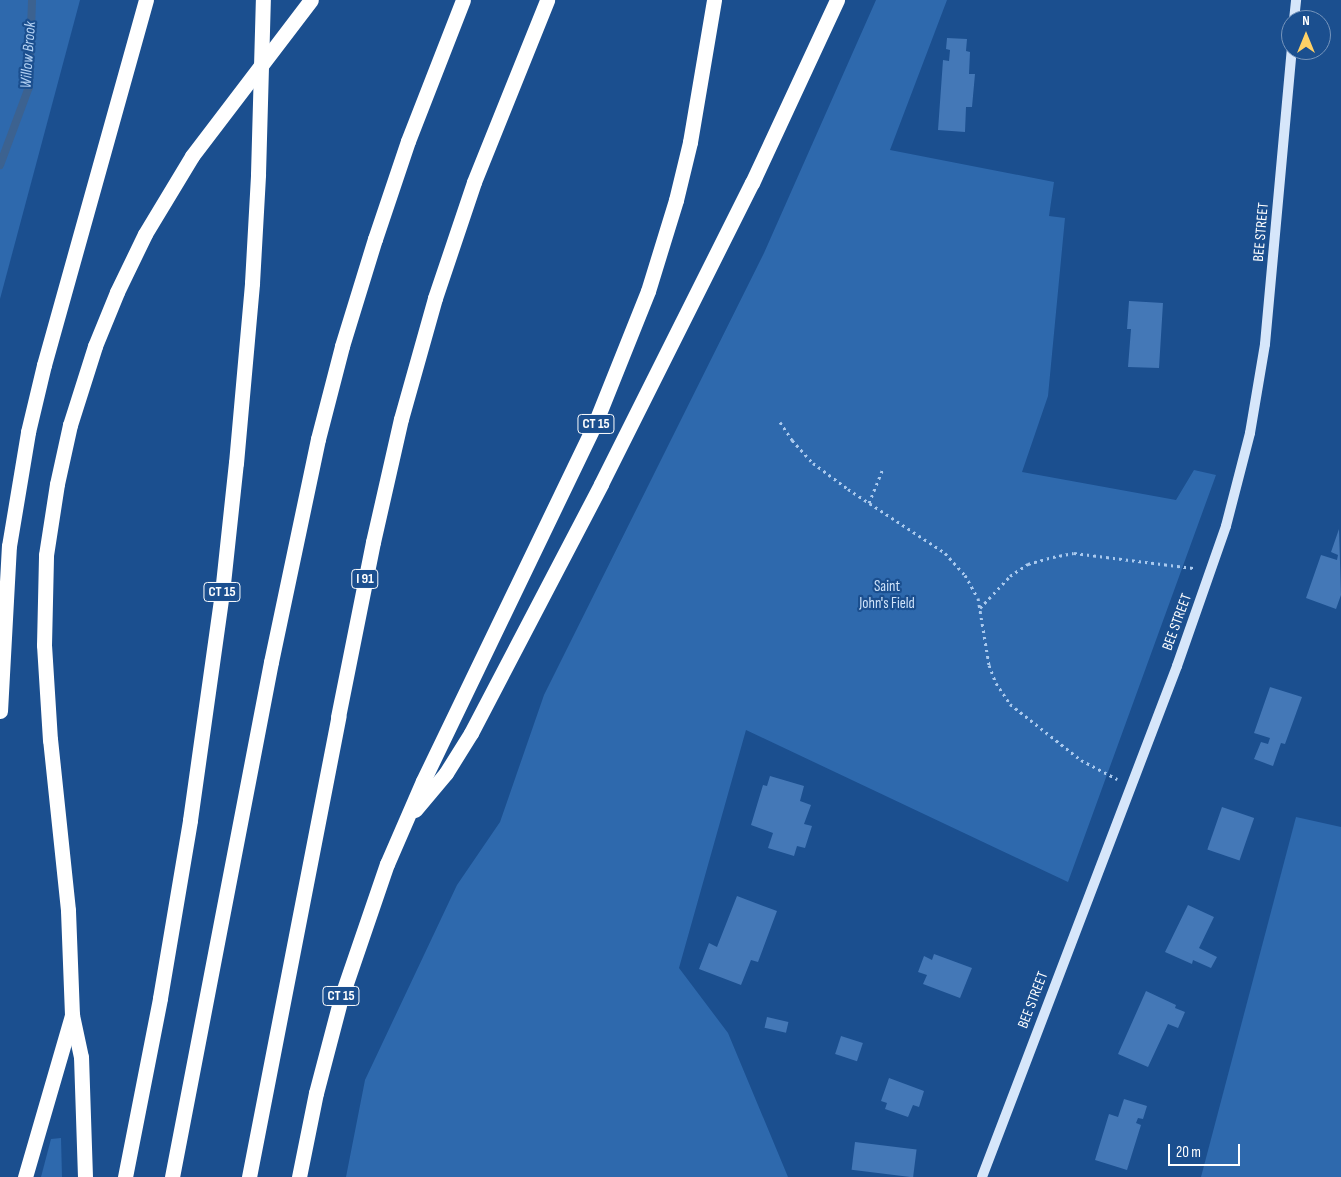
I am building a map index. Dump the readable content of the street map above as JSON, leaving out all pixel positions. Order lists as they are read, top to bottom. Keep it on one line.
{"streets":{"highway":["CT 15","I 91"],"street":["BEE STREET"]},"water":["Willow Brook"],"parks":["Saint John's Field"],"scale_bar":"20 m","north":"top"}
